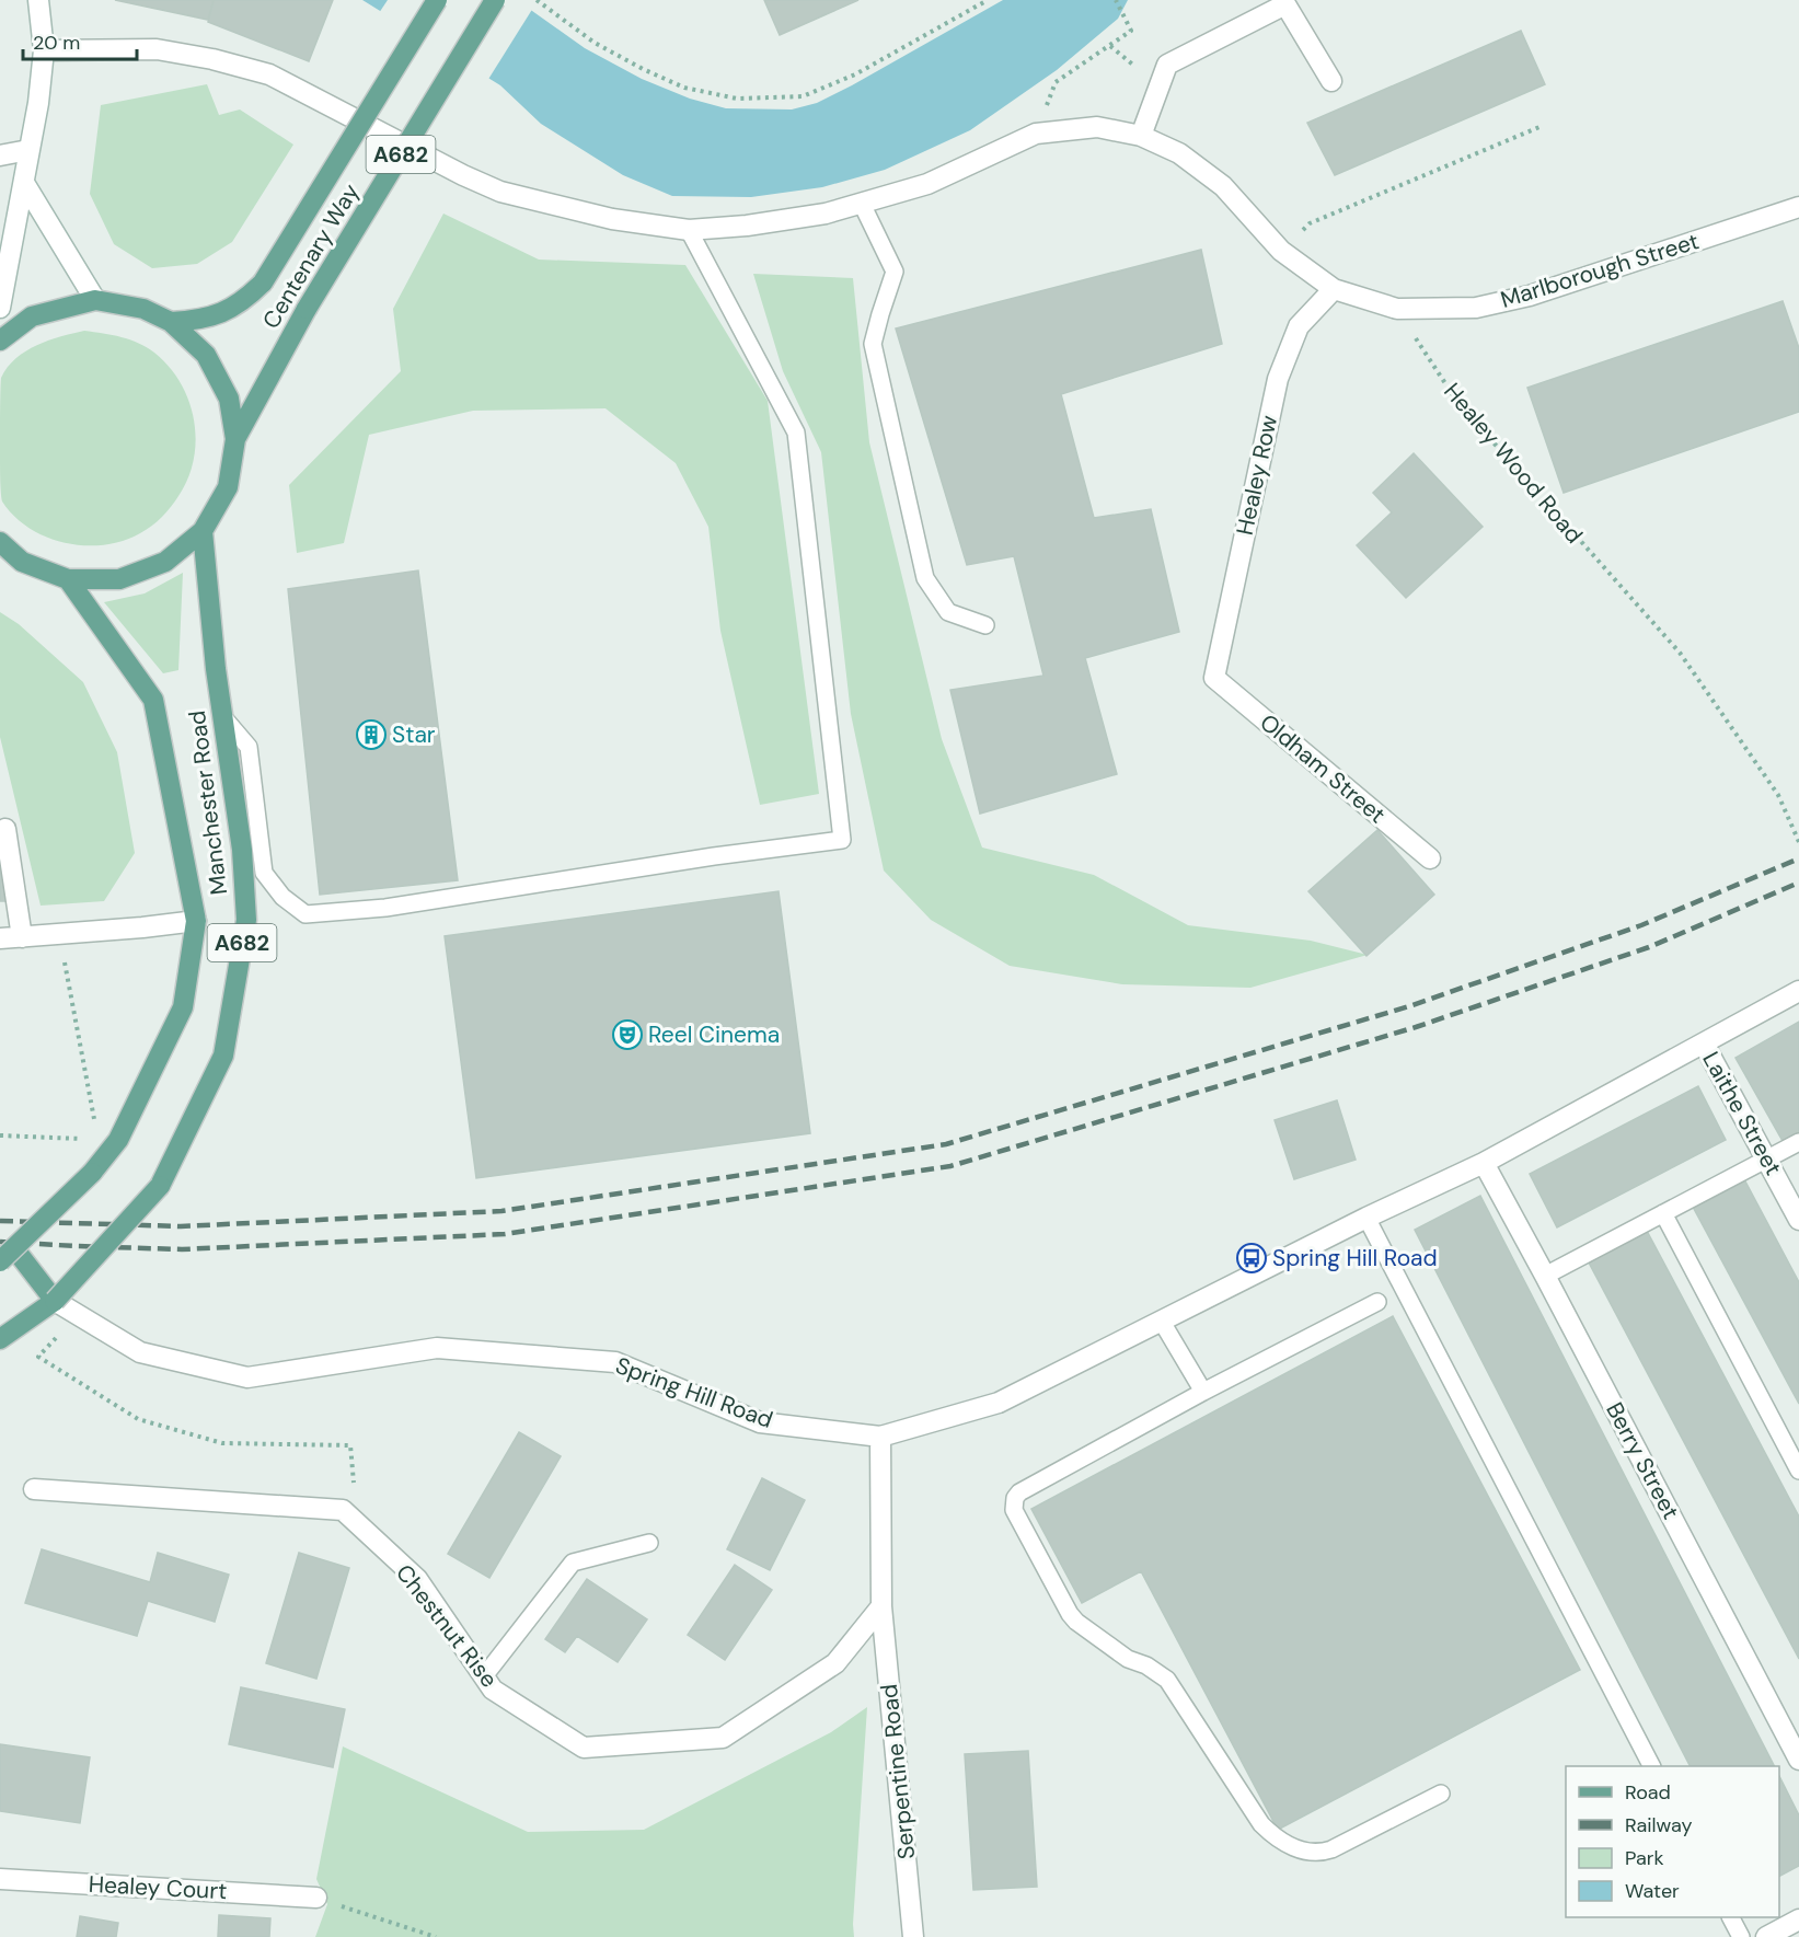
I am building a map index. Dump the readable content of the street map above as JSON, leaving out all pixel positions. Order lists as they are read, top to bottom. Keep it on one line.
{"streets":{"main road":["A682","Centenary Way","Manchester Road"],"street":["Marlborough Street","Healey Row","Oldham Street","Laithe Street","Spring Hill Road","Berry Street","Chestnut Rise","Serpentine Road","Healey Court"],"path":["Healey Wood Road"]},"crossings":[["A682","Centenary Way"],["A682","Manchester Road"],["Marlborough Street","Healey Wood Road"],["Healey Row","Oldham Street"],["Manchester Road","Spring Hill Road"],["Laithe Street","Spring Hill Road"],["Spring Hill Road","Berry Street"],["Chestnut Rise","Serpentine Road"]],"places":{"building":["Star"],"theatre":["Reel Cinema"],"bus stop":["Spring Hill Road"]},"legend":["Road","Railway","Park","Water"],"scale_bar":"20 m"}
